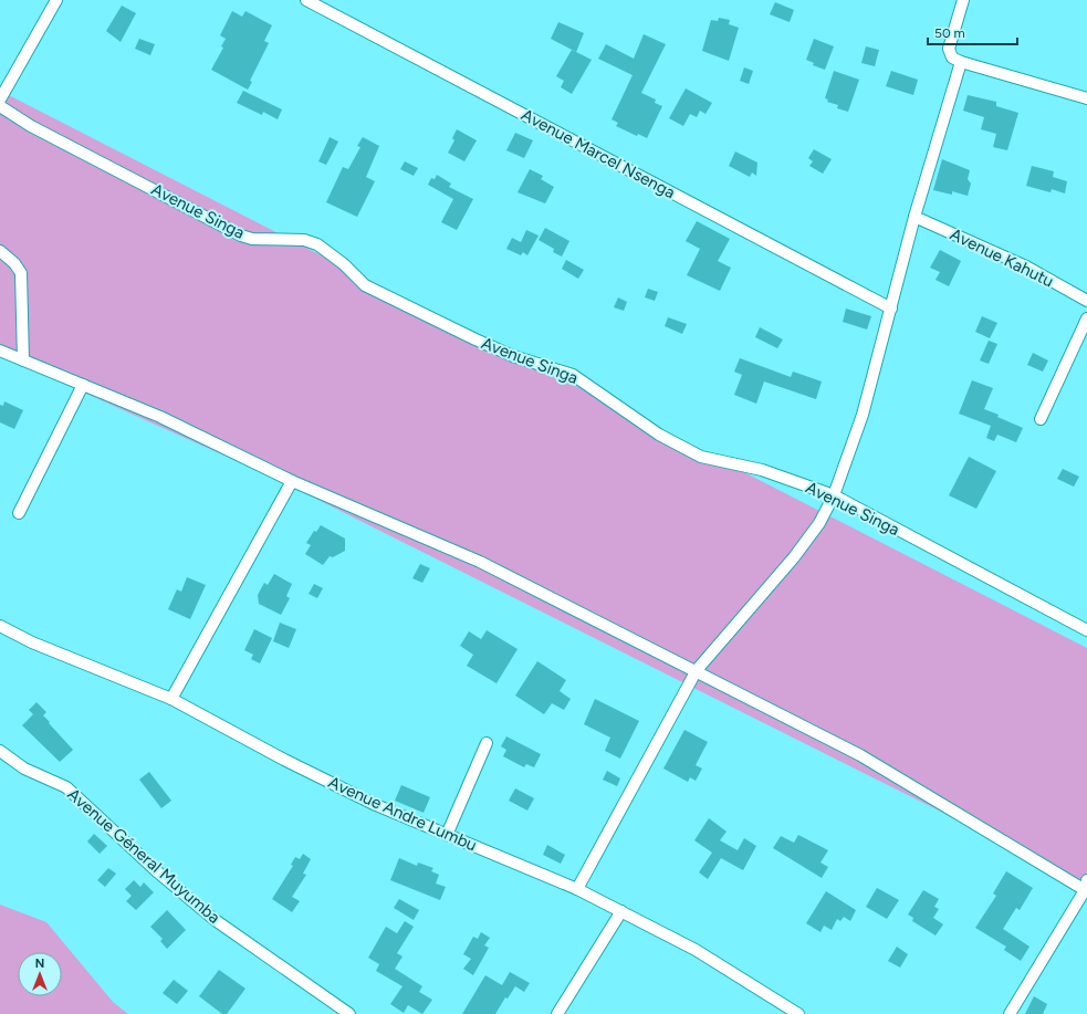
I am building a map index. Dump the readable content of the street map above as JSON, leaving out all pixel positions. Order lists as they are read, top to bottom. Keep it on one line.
{"streets":{"street":["Avenue Marcel Nsenga","Avenue Singa","Avenue Kahutu","Avenue Andre Lumbu","Avenue Géneral Muyumba"]},"scale_bar":"50 m","north":"top"}
